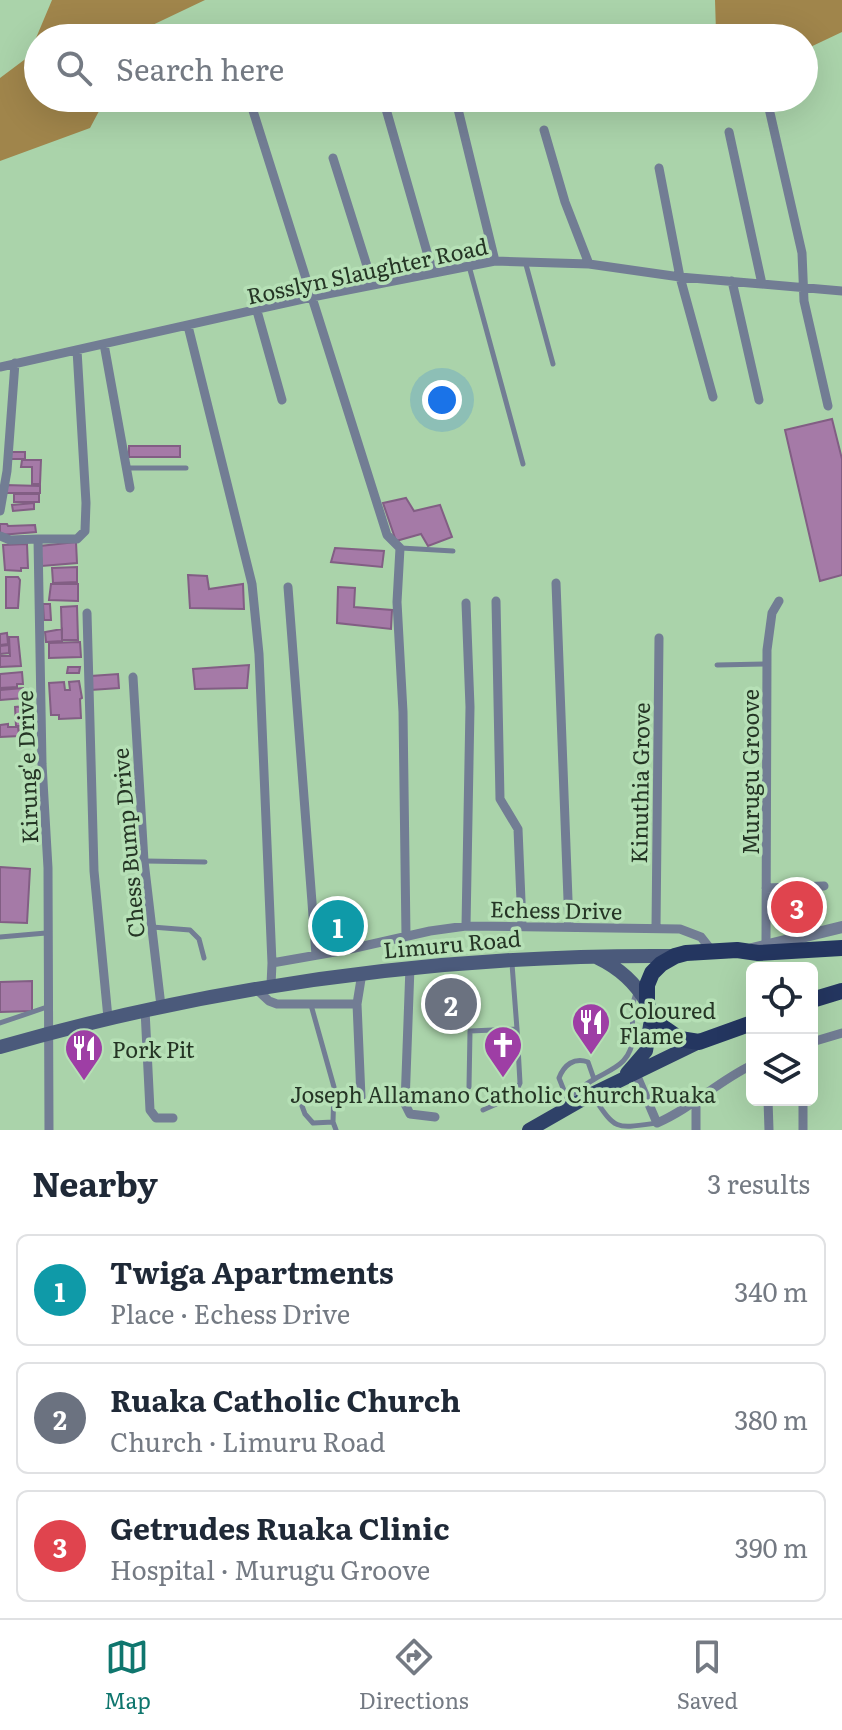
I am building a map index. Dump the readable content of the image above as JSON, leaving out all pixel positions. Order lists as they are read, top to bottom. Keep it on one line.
{"streets":{"main road":["Limuru Road"],"street":["Rosslyn Slaughter Road","Kirung'e Drive","Murugu Groove","Kinuthia Grove","Chess Bump Drive","Echess Drive"]},"crossings":[["Kirung'e Drive","Limuru Road"],["Kinuthia Grove","Echess Drive"],["Chess Bump Drive","Limuru Road"]],"places":{"restaurant":["Coloured Flame","Pork Pit"],"church":["Joseph Allamano Catholic Church Ruaka"]},"page":{"search":"Search here","pins":["3","1","2"],"heading":["Nearby","3 results"],"list":[{"mark":"1","name":"Twiga Apartments","note":"Place · Echess Drive","value":"340 m"},{"mark":"2","name":"Ruaka Catholic Church","note":"Church · Limuru Road","value":"380 m"},{"mark":"3","name":"Getrudes Ruaka Clinic","note":"Hospital · Murugu Groove","value":"390 m"}],"nav":["Map","Directions","Saved"]}}
